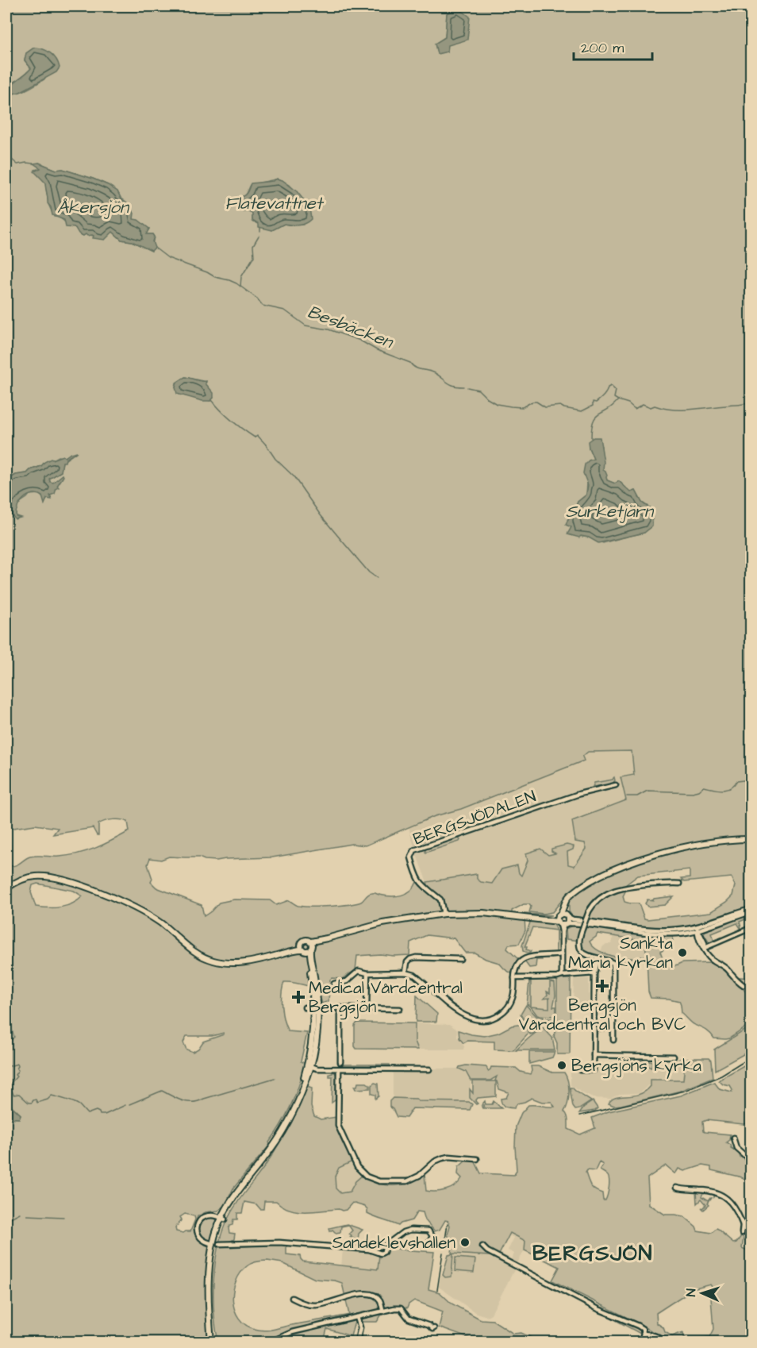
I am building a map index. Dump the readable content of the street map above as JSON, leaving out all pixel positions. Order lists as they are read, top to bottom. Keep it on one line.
{"streets":{"street":["BERGSJÖDALEN"]},"districts":["BERGSJÖN"],"water":["Flatevattnet","Åkersjön","Besbäcken","Surketjärn"],"places":{"other":["Sankta Maria kyrkan","Bergsjöns kyrka","Sandeklevshallen"],"health":["Bergsjön Vårdcentral och BVC","Medical Vårdcentral Bergsjön"]},"scale_bar":"200 m","north":"left"}
